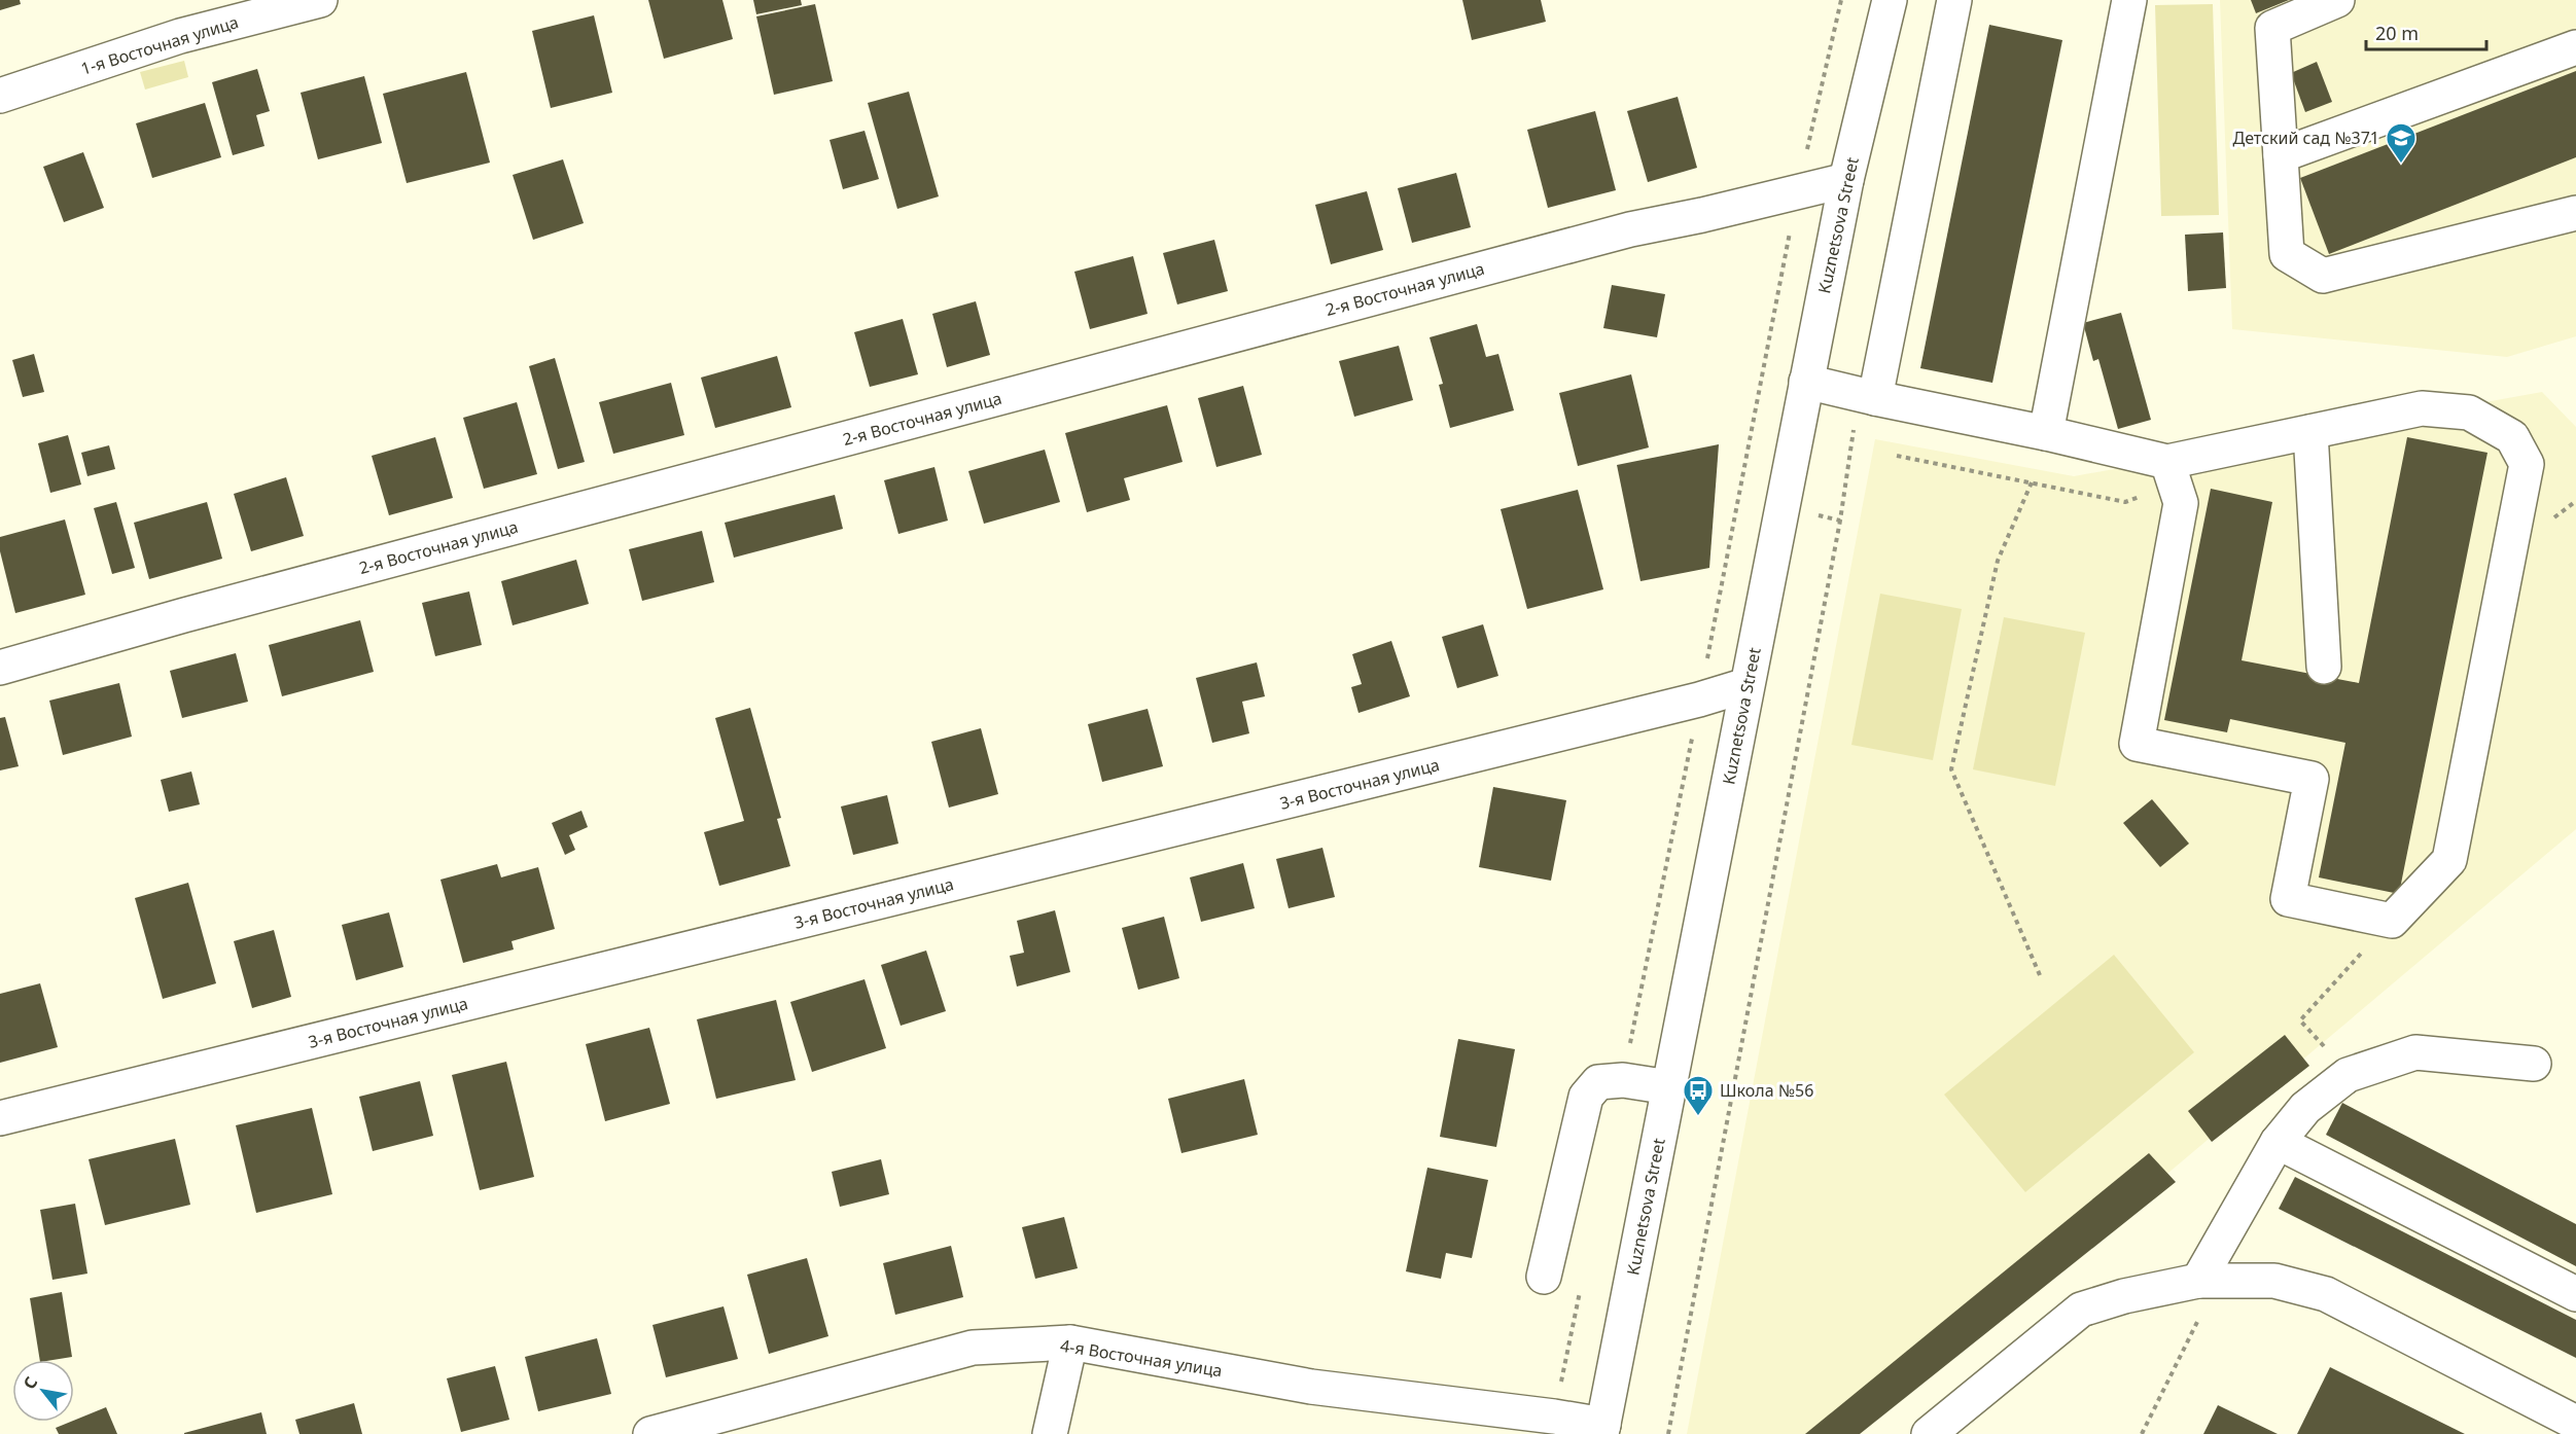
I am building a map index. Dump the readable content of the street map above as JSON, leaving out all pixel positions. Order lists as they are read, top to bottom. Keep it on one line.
{"streets":{"street":["1-я Восточная улица","Kuznetsova Street","2-я Восточная улица","3-я Восточная улица","4-я Восточная улица"]},"crossings":[["Kuznetsova Street","2-я Восточная улица"],["Kuznetsova Street","3-я Восточная улица"],["Kuznetsova Street","4-я Восточная улица"]],"places":{"school or university":["Детский сад №371"],"bus stop":["Школа №56"]},"scale_bar":"20 m","north":"top left"}
